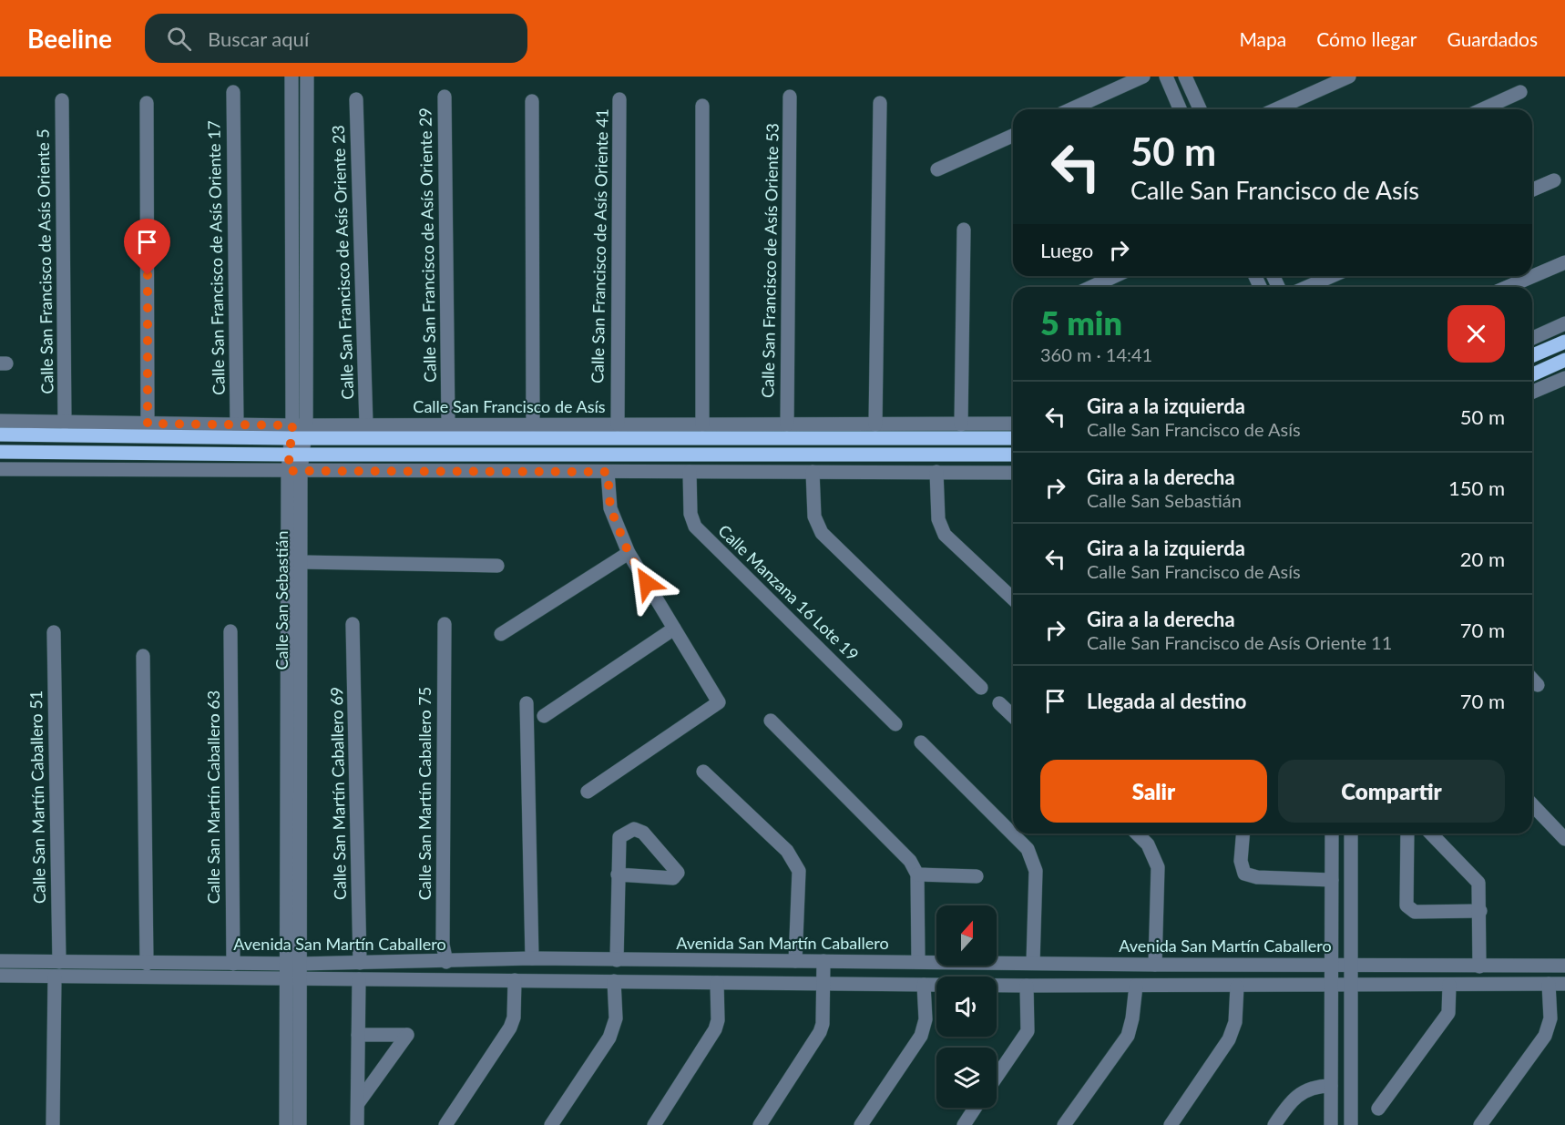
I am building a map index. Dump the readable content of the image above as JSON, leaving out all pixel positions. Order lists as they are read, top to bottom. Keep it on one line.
{"streets":{"main road":["Calle San Francisco de Asís"],"street":["Calle San Francisco de Asís Oriente 29","Calle San Francisco de Asís Oriente 41","Calle San Francisco de Asís Oriente 17","Calle San Francisco de Asís Oriente 53","Calle San Francisco de Asís Oriente 5","Calle San Francisco de Asís Oriente 23","Calle Manzana 16 Lote 19","Calle San Sebastián","Calle San Martín Caballero 69","Calle San Martín Caballero 75","Calle San Martín Caballero 51","Calle San Martín Caballero 63","Avenida San Martín Caballero"]},"crossings":[["Calle San Francisco de Asís Oriente 29","Calle San Francisco de Asís"],["Calle San Francisco de Asís Oriente 41","Calle San Francisco de Asís"],["Calle San Francisco de Asís Oriente 17","Calle San Francisco de Asís"],["Calle San Francisco de Asís Oriente 53","Calle San Francisco de Asís"],["Calle San Francisco de Asís Oriente 5","Calle San Francisco de Asís"],["Calle San Francisco de Asís Oriente 23","Calle San Francisco de Asís"],["Calle San Francisco de Asís","Calle San Sebastián"],["Calle San Sebastián","Avenida San Martín Caballero"],["Calle San Martín Caballero 69","Avenida San Martín Caballero"],["Calle San Martín Caballero 75","Avenida San Martín Caballero"],["Calle San Martín Caballero 51","Avenida San Martín Caballero"],["Calle San Martín Caballero 63","Avenida San Martín Caballero"]],"north":"top","page":{"header":"Beeline","search":"Buscar aquí","nav":["Mapa","Cómo llegar","Guardados"],"turn":["50 m","Calle San Francisco de Asís"],"then":"Luego","heading":["5 min","360 m · 14:41"],"list":[{"name":"Gira a la izquierda","note":"Calle San Francisco de Asís","value":"50 m"},{"name":"Gira a la derecha","note":"Calle San Sebastián","value":"150 m"},{"name":"Gira a la izquierda","note":"Calle San Francisco de Asís","value":"20 m"},{"name":"Gira a la derecha","note":"Calle San Francisco de Asís Oriente 11","value":"70 m"},{"name":"Llegada al destino","value":"70 m"}],"buttons":["Salir","Compartir"]}}
